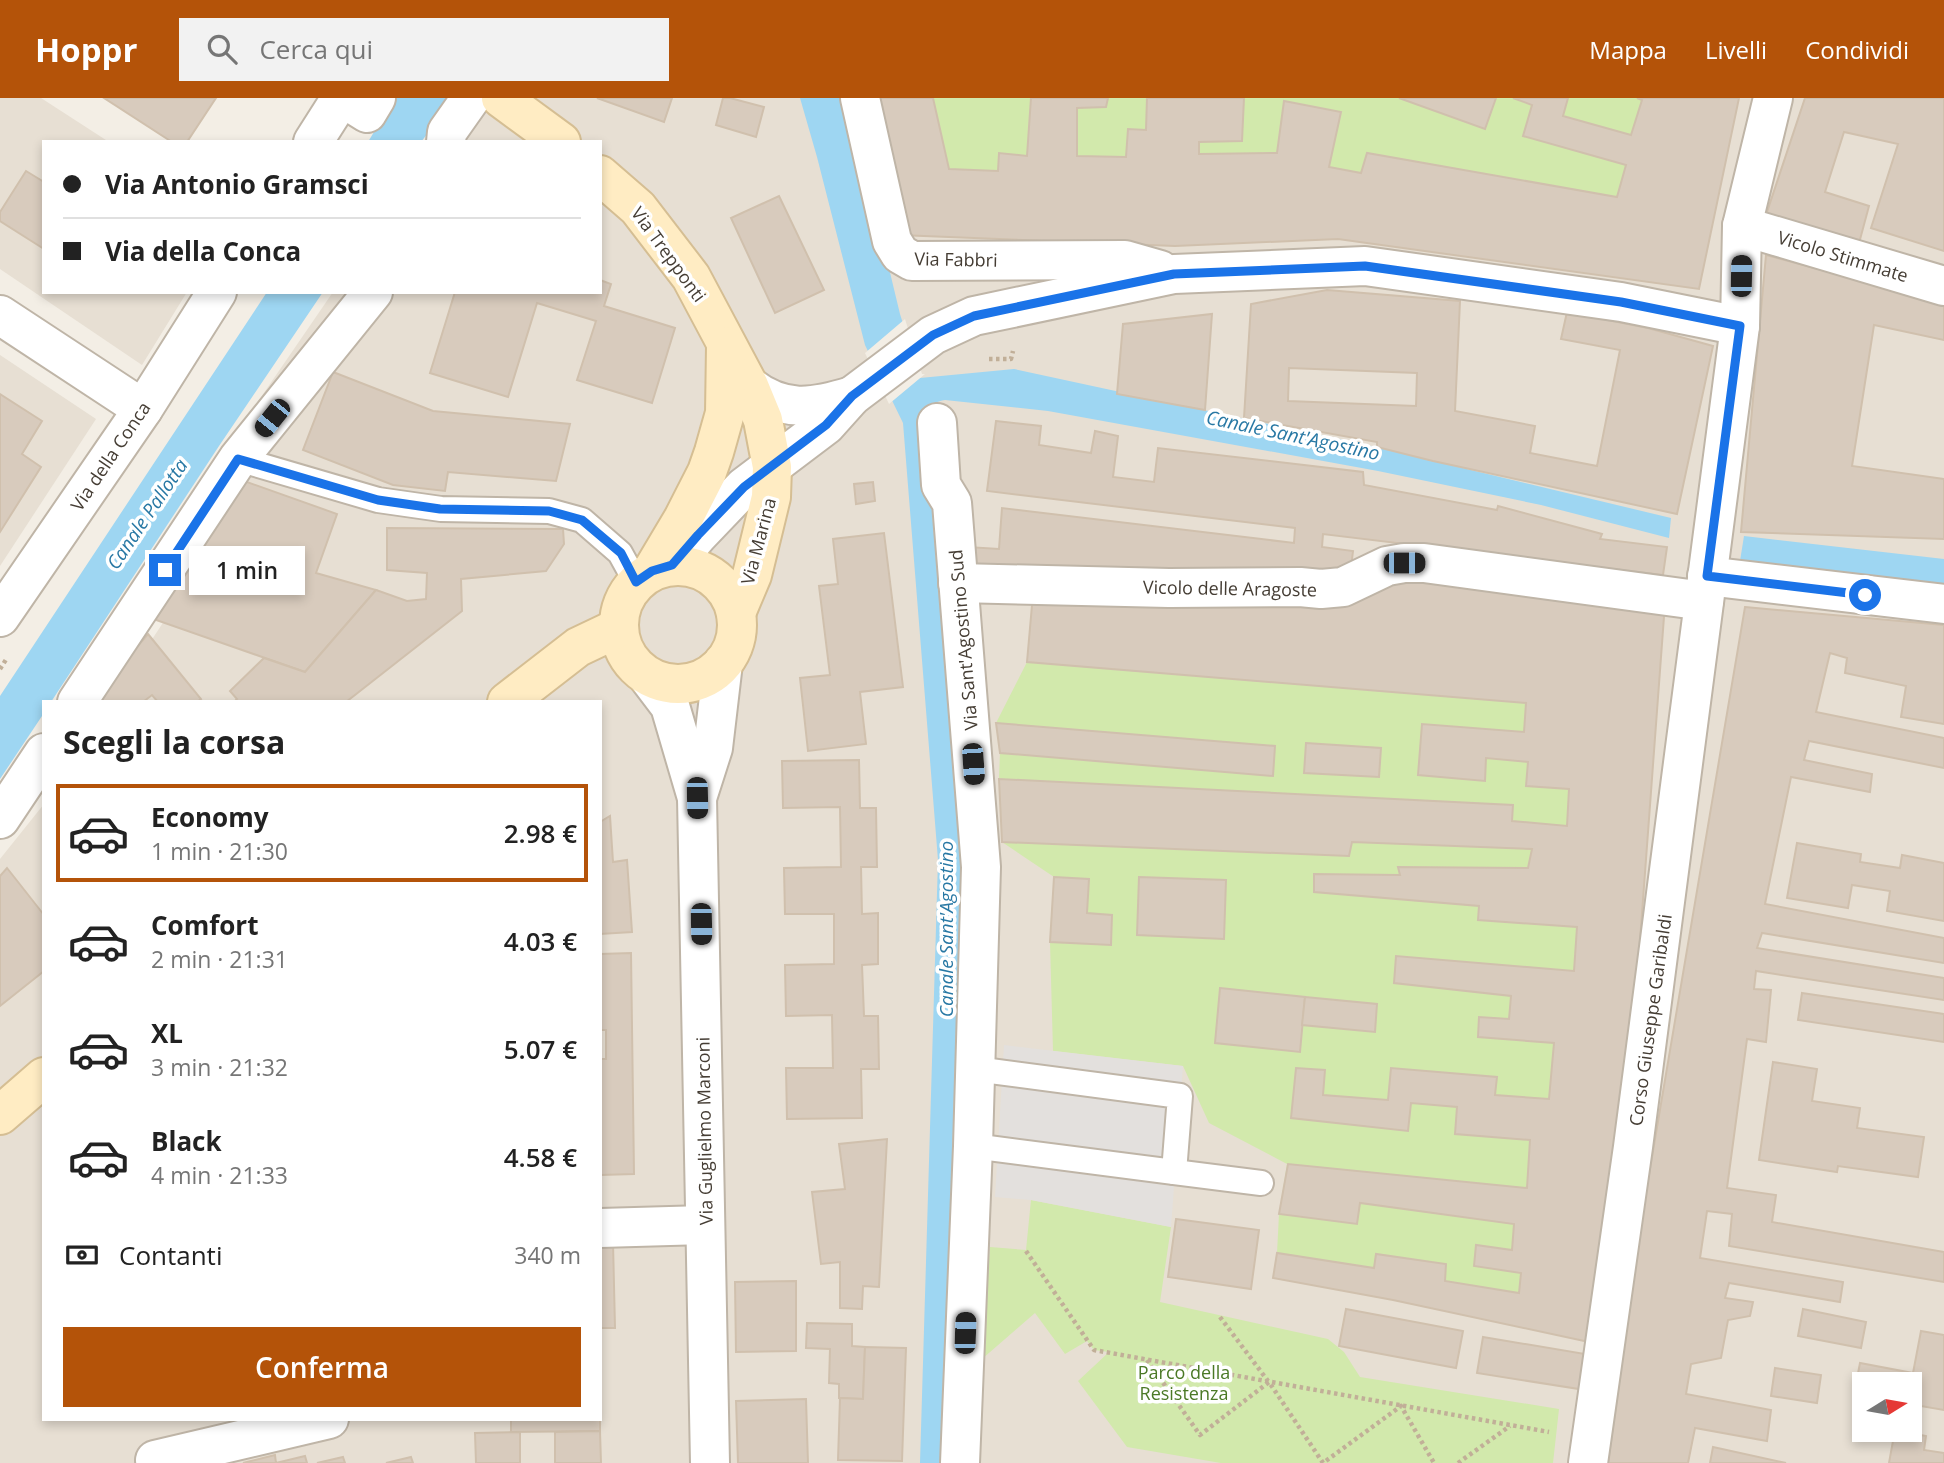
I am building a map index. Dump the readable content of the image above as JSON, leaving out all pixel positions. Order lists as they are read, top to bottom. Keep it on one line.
{"streets":{"street":["Via Trepponti","Vicolo Stimmate","Via Fabbri","Via della Conca","Via Marina","Vicolo delle Aragoste","Via Sant'Agostino Sud","Corso Giuseppe Garibaldi","Via Guglielmo Marconi"]},"crossings":[["Via Trepponti","Via Marina"],["Vicolo Stimmate","Corso Giuseppe Garibaldi"],["Via Marina","Via Guglielmo Marconi"],["Vicolo delle Aragoste","Via Sant'Agostino Sud"],["Vicolo delle Aragoste","Corso Giuseppe Garibaldi"]],"water":["Canale Sant'Agostino","Canale Pallotta"],"parks":["Parco della Resistenza"],"north":"right","page":{"header":"Hoppr","search":"Cerca qui","nav":["Mappa","Livelli","Condividi"],"banner":["Via Antonio Gramsci","Via della Conca"],"bubble":"1 min","heading":"Scegli la corsa","list":[{"name":"Economy","note":"1 min · 21:30","value":"2.98 €"},{"name":"Comfort","note":"2 min · 21:31","value":"4.03 €"},{"name":"XL","note":"3 min · 21:32","value":"5.07 €"},{"name":"Black","note":"4 min · 21:33","value":"4.58 €"}],"pay":["Contanti","340 m"],"buttons":"Conferma"}}
